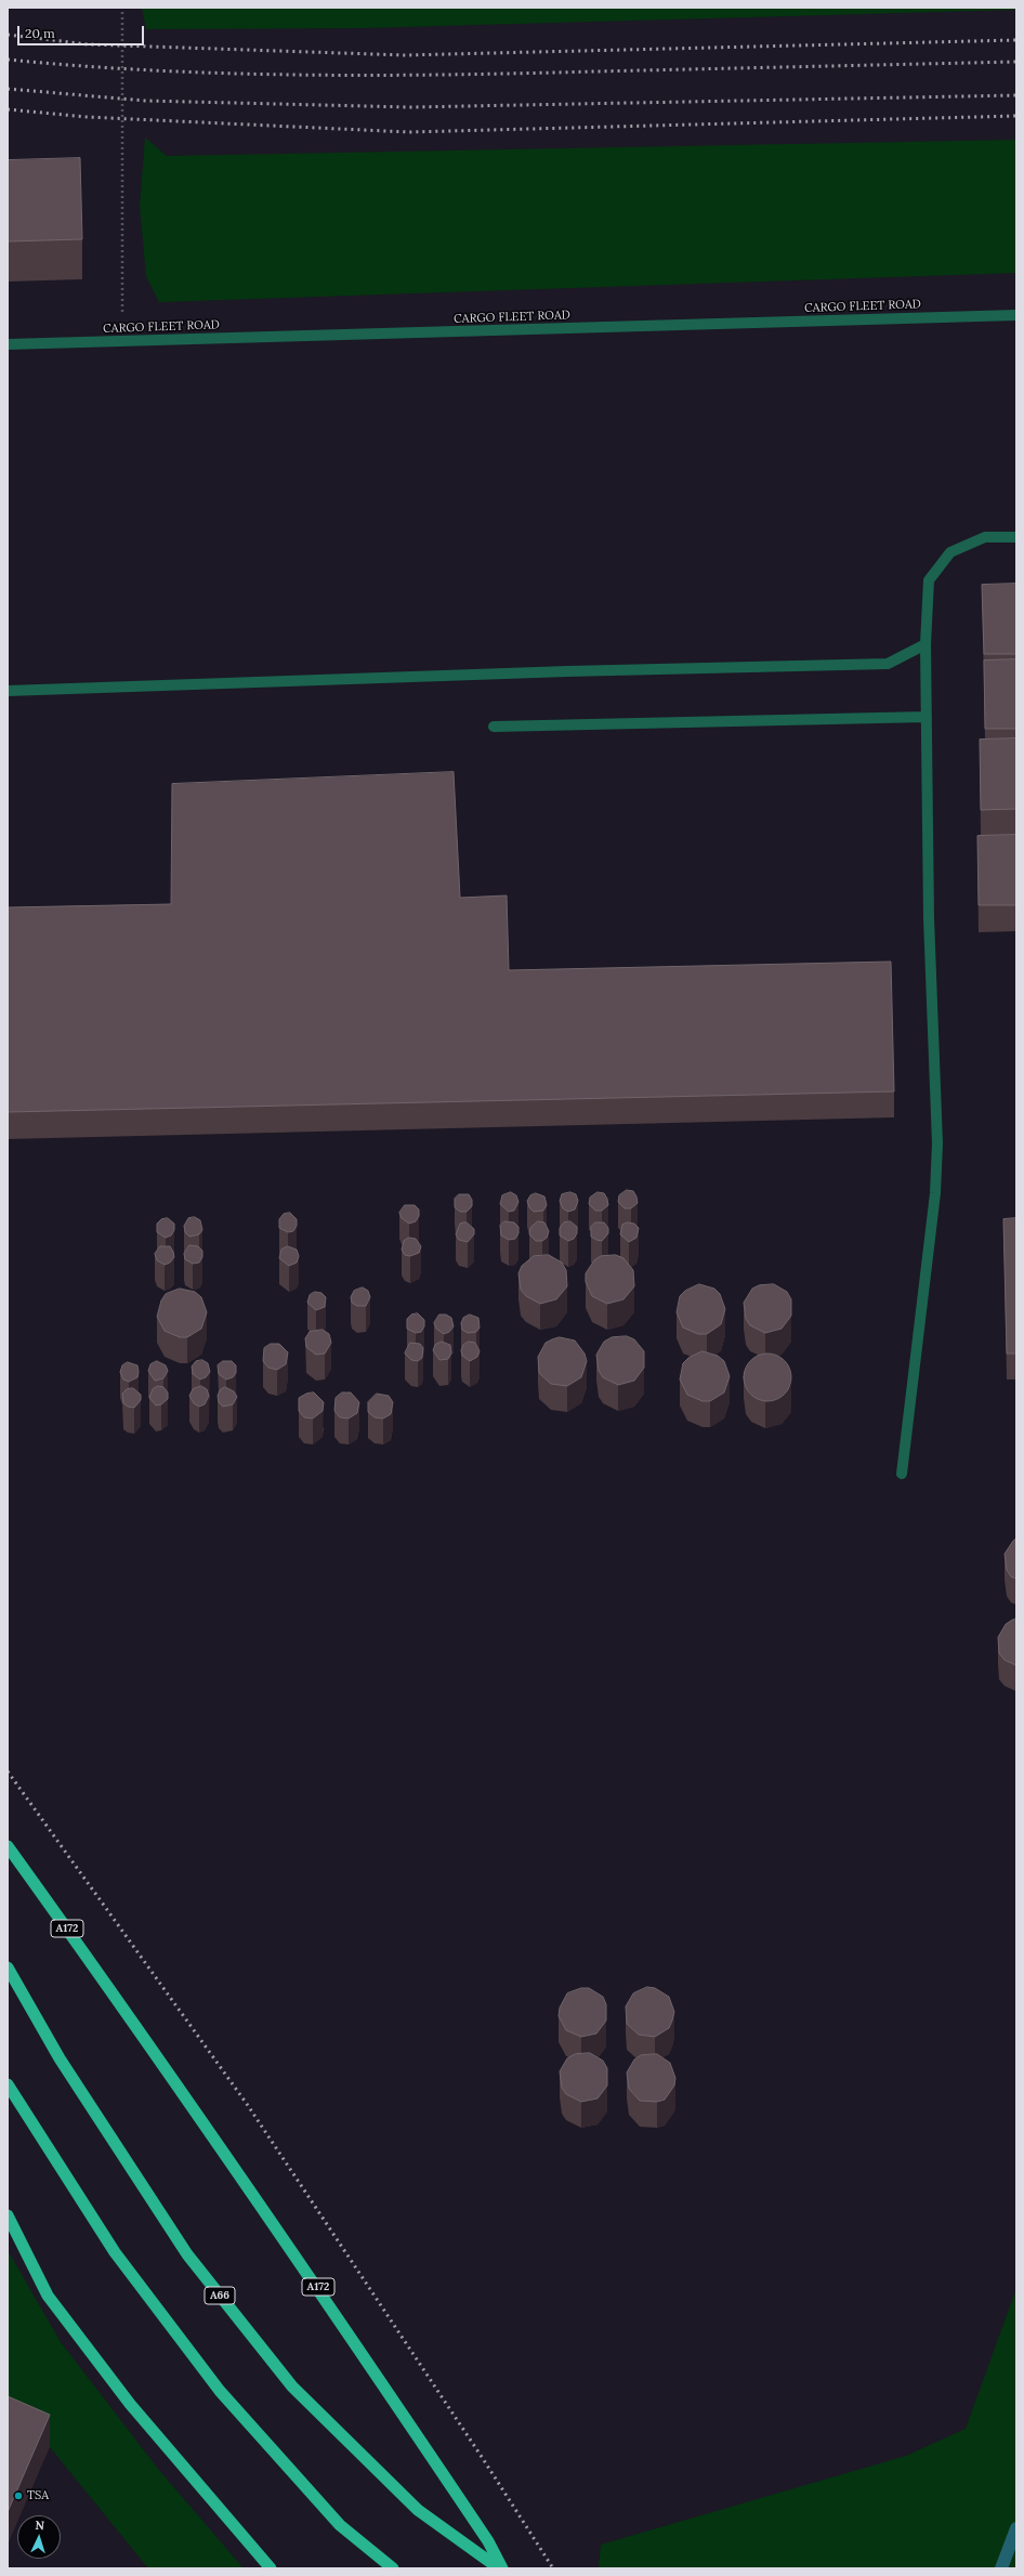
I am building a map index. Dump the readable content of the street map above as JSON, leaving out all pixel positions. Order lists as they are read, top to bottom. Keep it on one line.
{"streets":{"highway":["A172","A66"],"street":["CARGO FLEET ROAD"]},"places":["TSA"],"scale_bar":"20 m","north":"top"}
